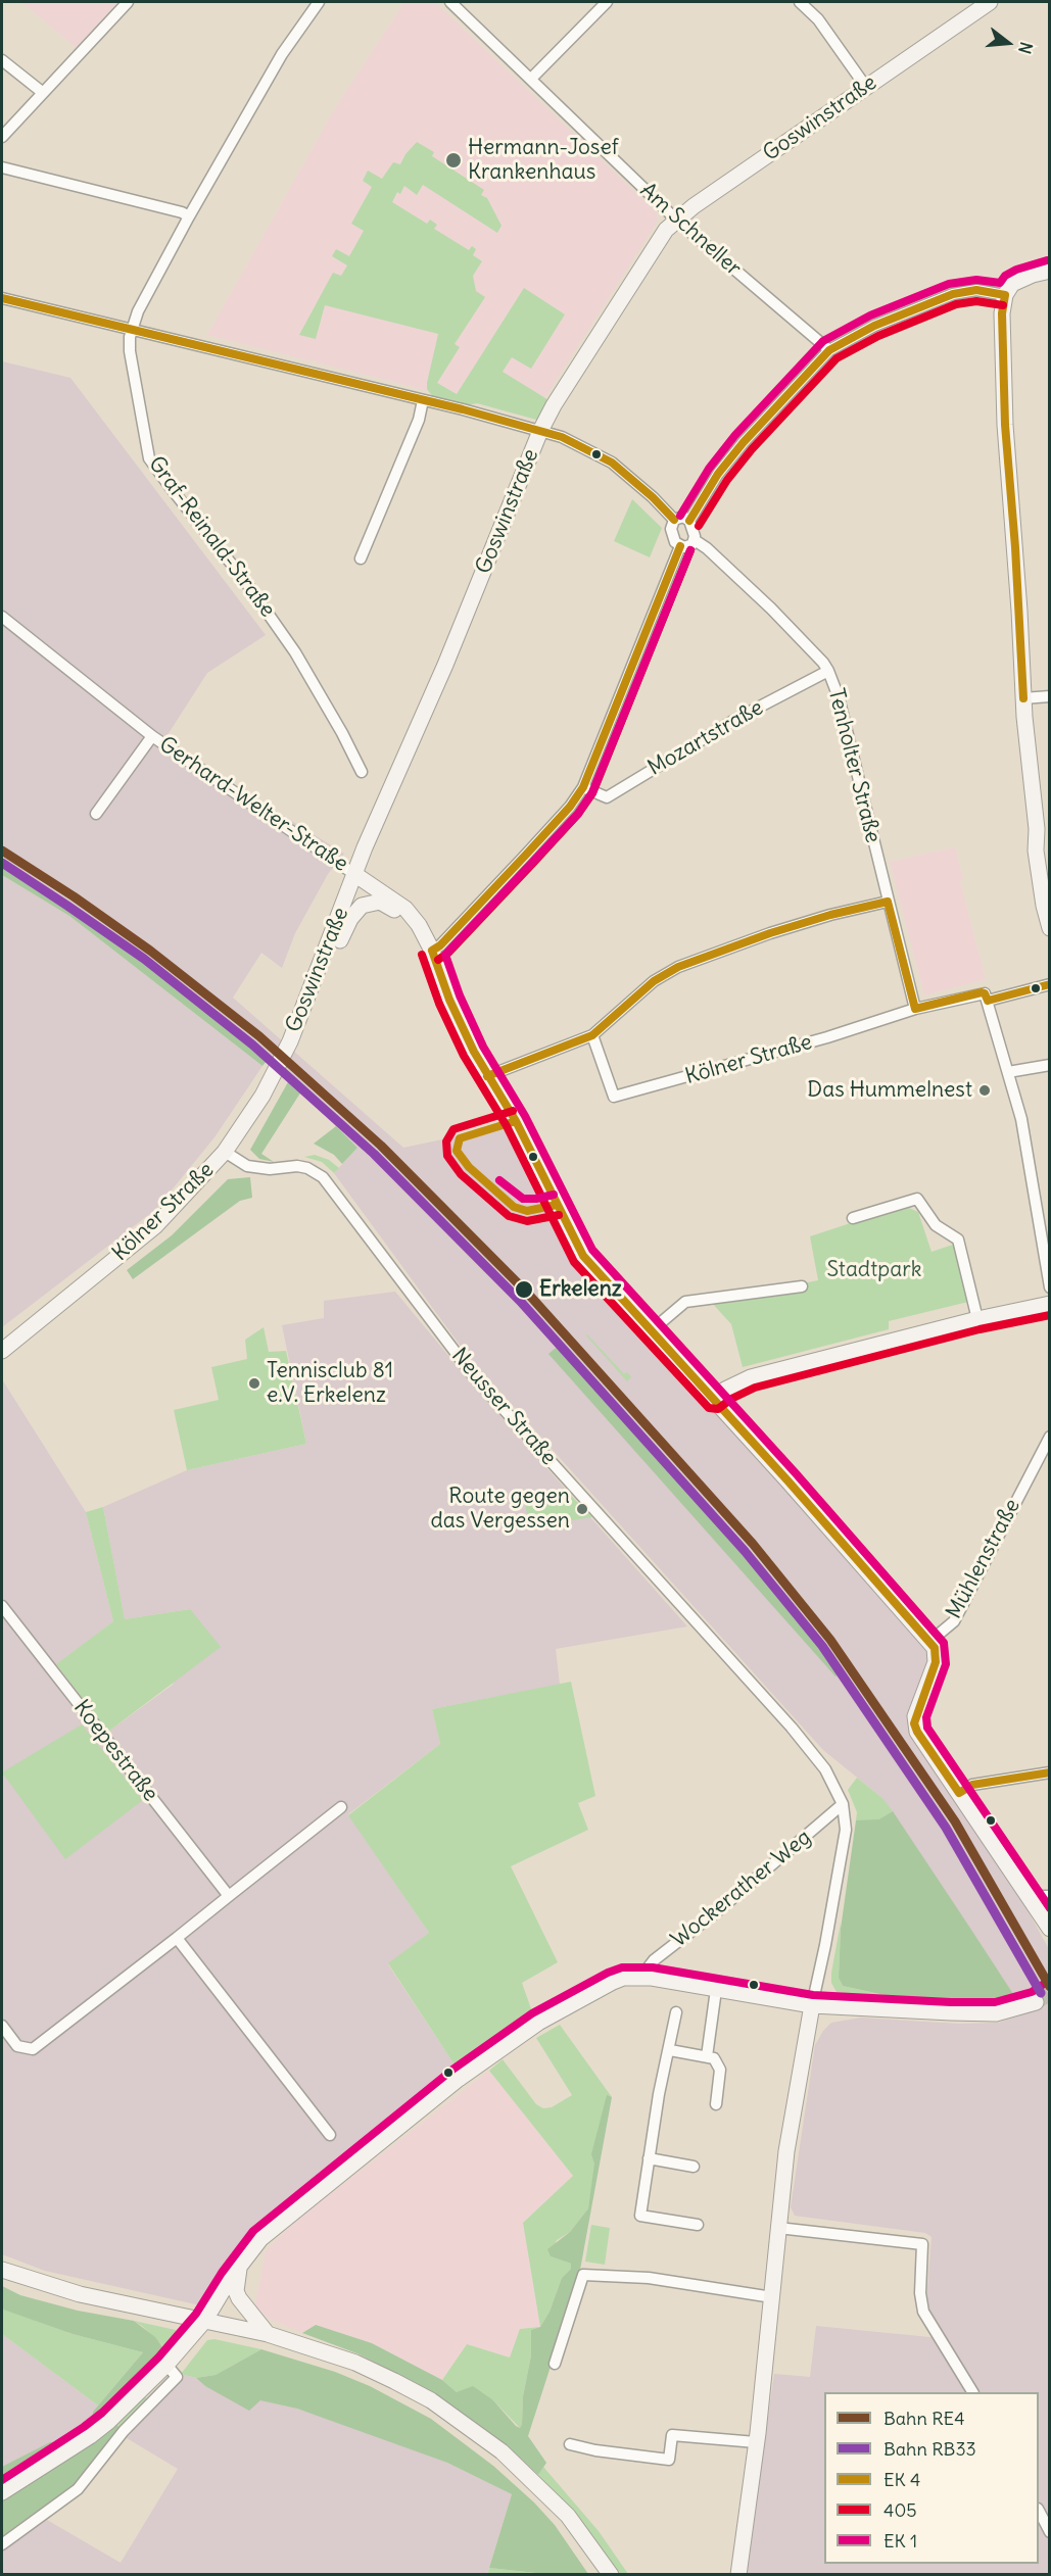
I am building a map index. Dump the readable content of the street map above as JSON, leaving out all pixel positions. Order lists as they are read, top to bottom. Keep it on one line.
{"streets":{"street":["Goswinstraße","Am Schneller","Graf-Reinald-Straße","Mozartstraße","Tenholter Straße","Gerhard-Welter-Straße","Kölner Straße","Neusser Straße","Mühlenstraße","Koepestraße","Wockerather Weg"]},"crossings":[["Goswinstraße","Am Schneller"],["Goswinstraße","Gerhard-Welter-Straße"],["Goswinstraße","Kölner Straße"],["Mozartstraße","Tenholter Straße"],["Tenholter Straße","Kölner Straße"],["Kölner Straße","Neusser Straße"],["Neusser Straße","Wockerather Weg"]],"parks":["Stadtpark"],"places":["Hermann-Josef Krankenhaus","Das Hummelnest","Erkelenz","Tennisclub 81 e.V. Erkelenz","Route gegen das Vergessen"],"lines":["transit line 405","rail line RE4","rail line RB33"],"legend":["Bahn RE4","Bahn RB33","EK 4","405","EK 1"],"north":"right"}
